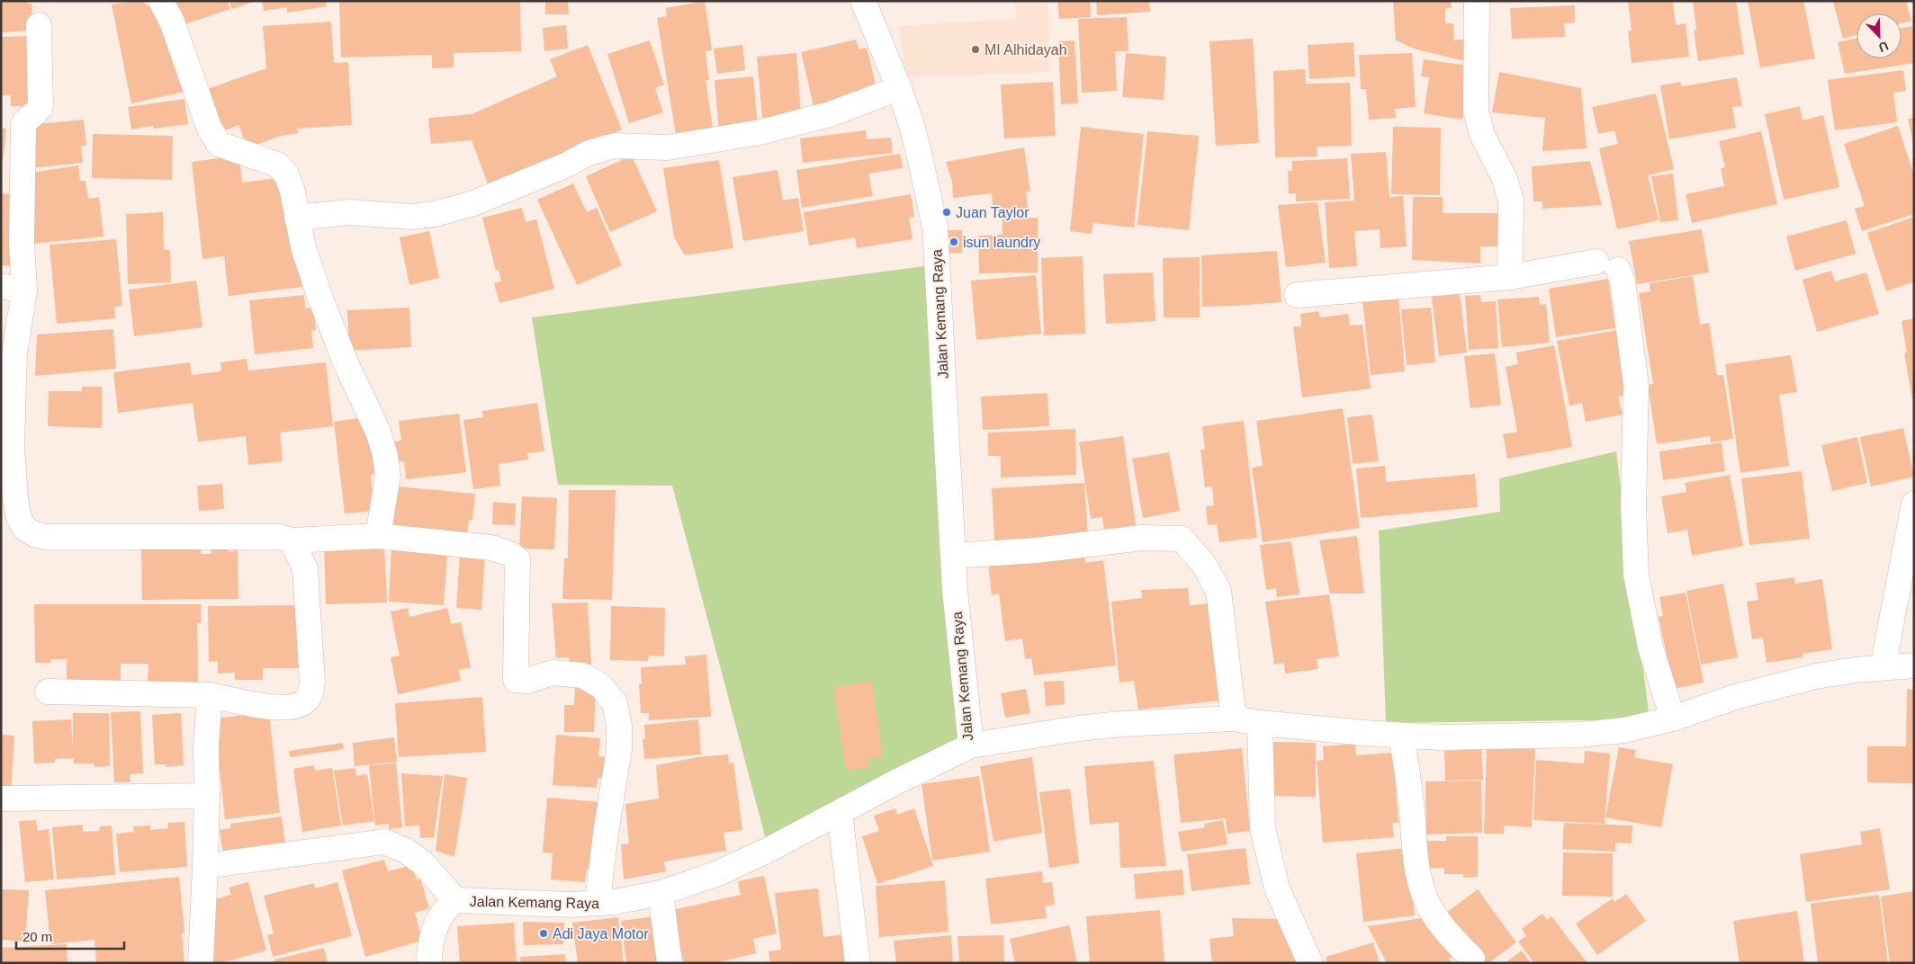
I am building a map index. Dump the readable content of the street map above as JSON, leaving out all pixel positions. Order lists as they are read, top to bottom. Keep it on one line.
{"streets":{"street":["Jalan Kemang Raya"]},"places":["MI Alhidayah","Juan Taylor","isun laundry","Adi Jaya Motor"],"scale_bar":"20 m","north":"bottom right"}
